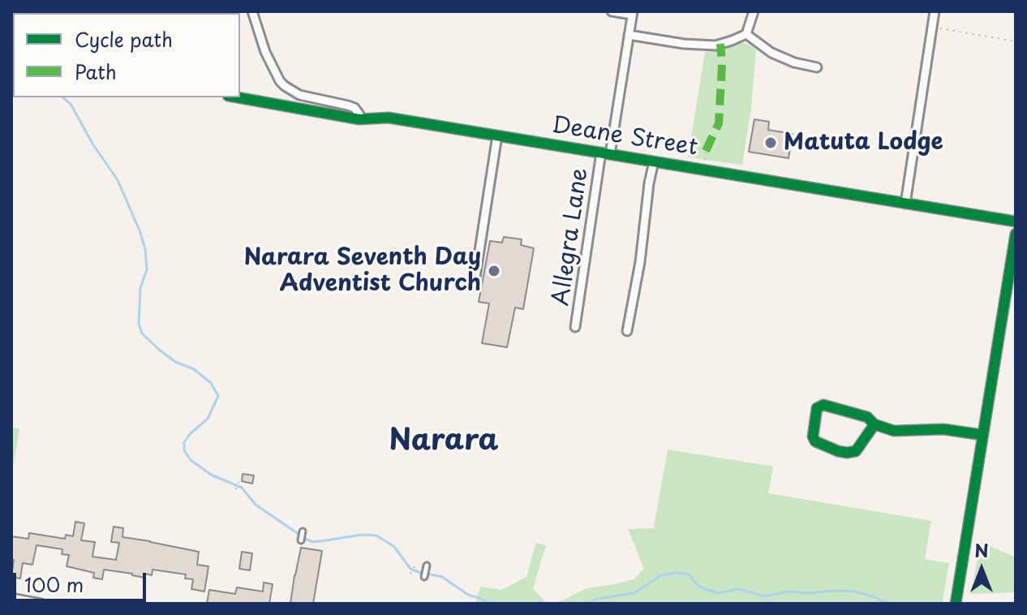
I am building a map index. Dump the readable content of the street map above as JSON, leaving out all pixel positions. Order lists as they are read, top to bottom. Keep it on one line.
{"streets":{"street":["Deane Street","Allegra Lane"]},"crossings":[["Deane Street","Allegra Lane"]],"districts":["Narara"],"places":["Matuta Lodge","Narara Seventh Day Adventist Church"],"legend":["Cycle path","Path"],"scale_bar":"100 m","north":"top"}
